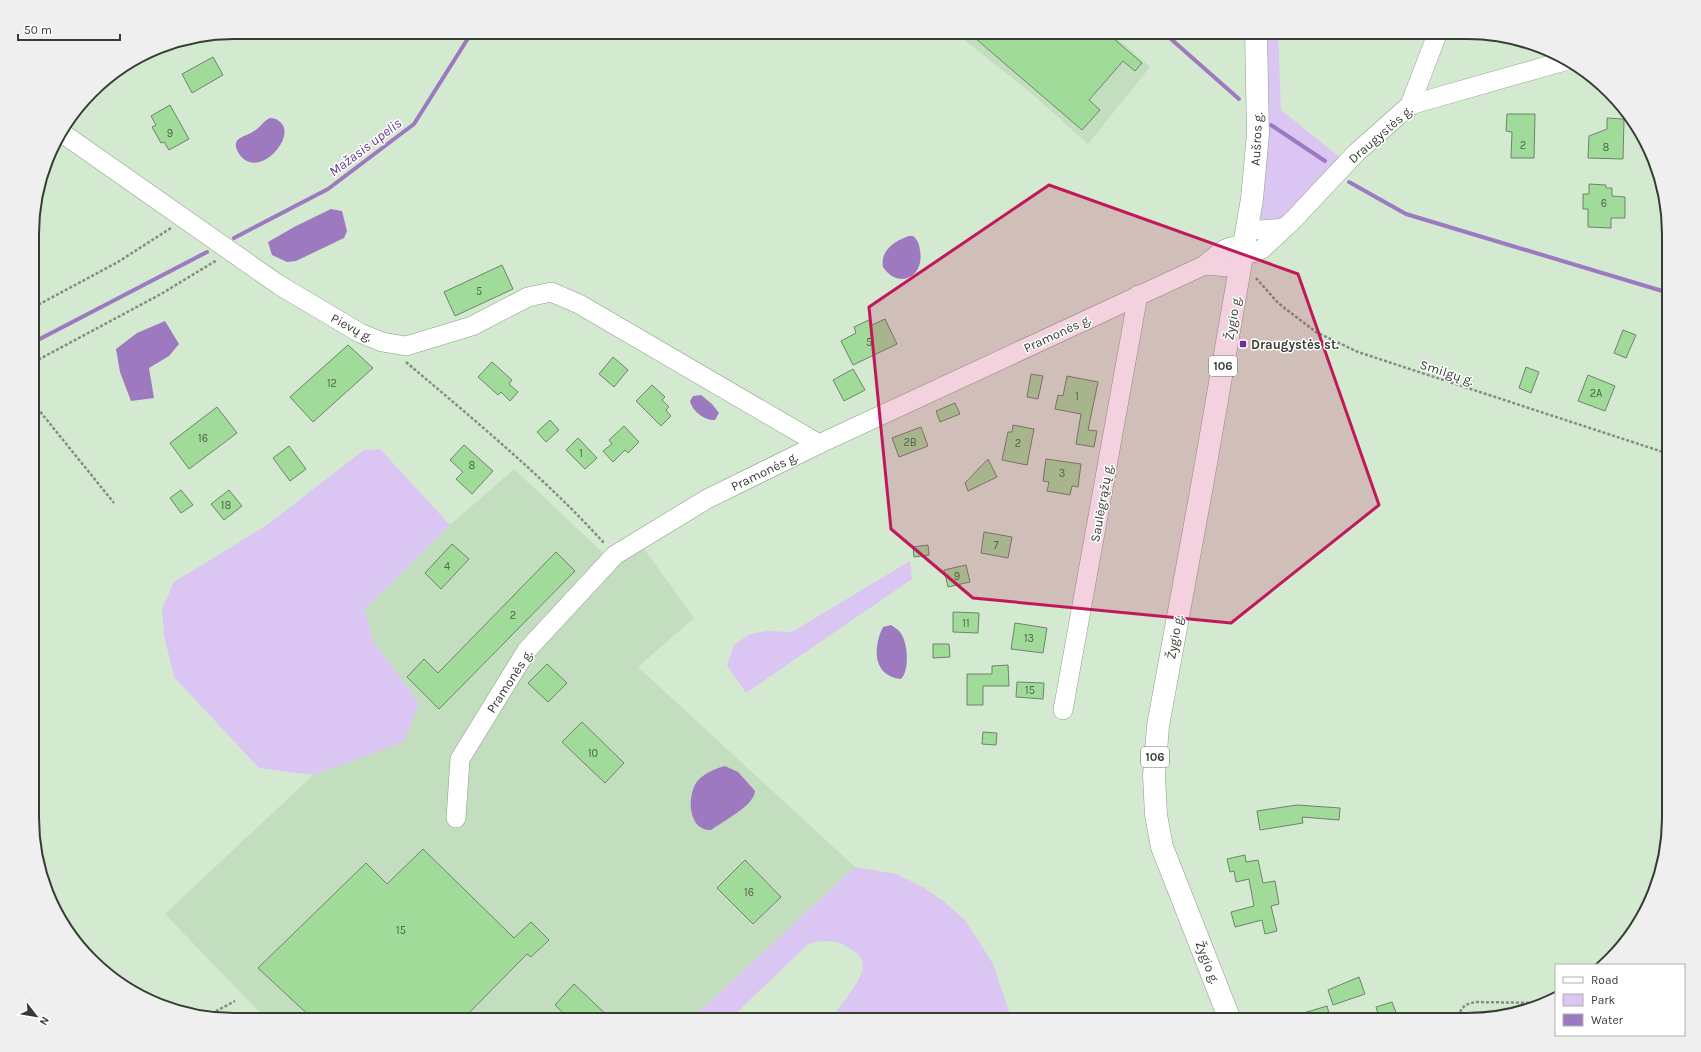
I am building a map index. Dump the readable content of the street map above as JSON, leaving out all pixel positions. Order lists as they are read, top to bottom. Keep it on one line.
{"streets":{"main road":["Aušros g.","Žygio g.","106"],"street":["Draugystės g.","Pievų g.","Pramonės g.","Saulėgrąžų g."],"path":["Smilgų g."]},"crossings":[["Draugystės g.","Pramonės g."],["Aušros g.","Žygio g."],["Aušros g.","Pramonės g."],["Aušros g.","Smilgų g."],["Žygio g.","Pramonės g."],["Žygio g.","Smilgų g."],["Pievų g.","Pramonės g."],["Pramonės g.","Smilgų g."],["Pramonės g.","Saulėgrąžų g."]],"water":["Mažasis upelis"],"places":{"transit":["Draugystės st."]},"house_numbers":["9","2","8","6","5","5","12","2A","1","16","2B","2","1","8","3","18","7","4","9","2","11","13","15","10","16","15"],"legend":["Road","Park","Water"],"scale_bar":"50 m","north":"bottom right"}
